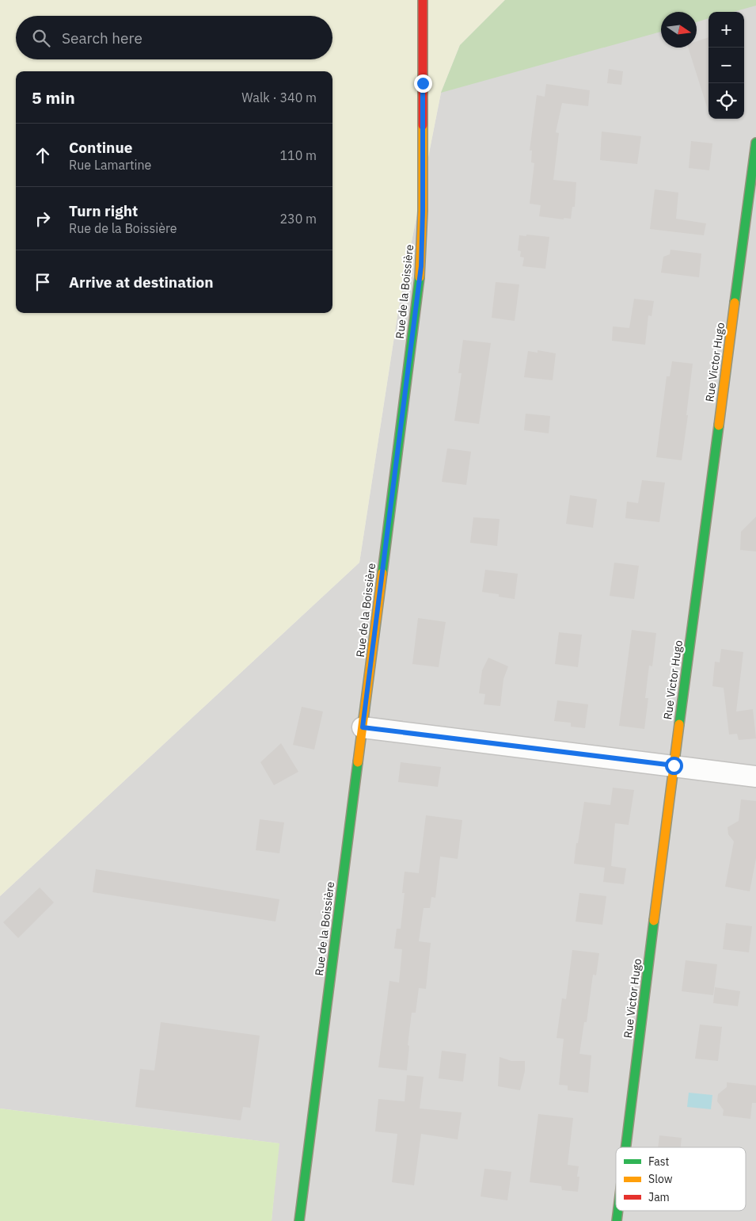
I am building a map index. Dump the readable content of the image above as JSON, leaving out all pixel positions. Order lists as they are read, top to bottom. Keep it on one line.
{"streets":{"main road":["Rue de la Boissière","Rue Victor Hugo"]},"legend":["Fast","Slow","Jam"],"north":"right","page":{"map_buttons":["+","−"],"search":"Search here","heading":["5 min","Walk · 340 m"],"list":[["Continue","Rue Lamartine","110 m"],["Turn right","Rue de la Boissière","230 m"],"Arrive at destination"]}}
